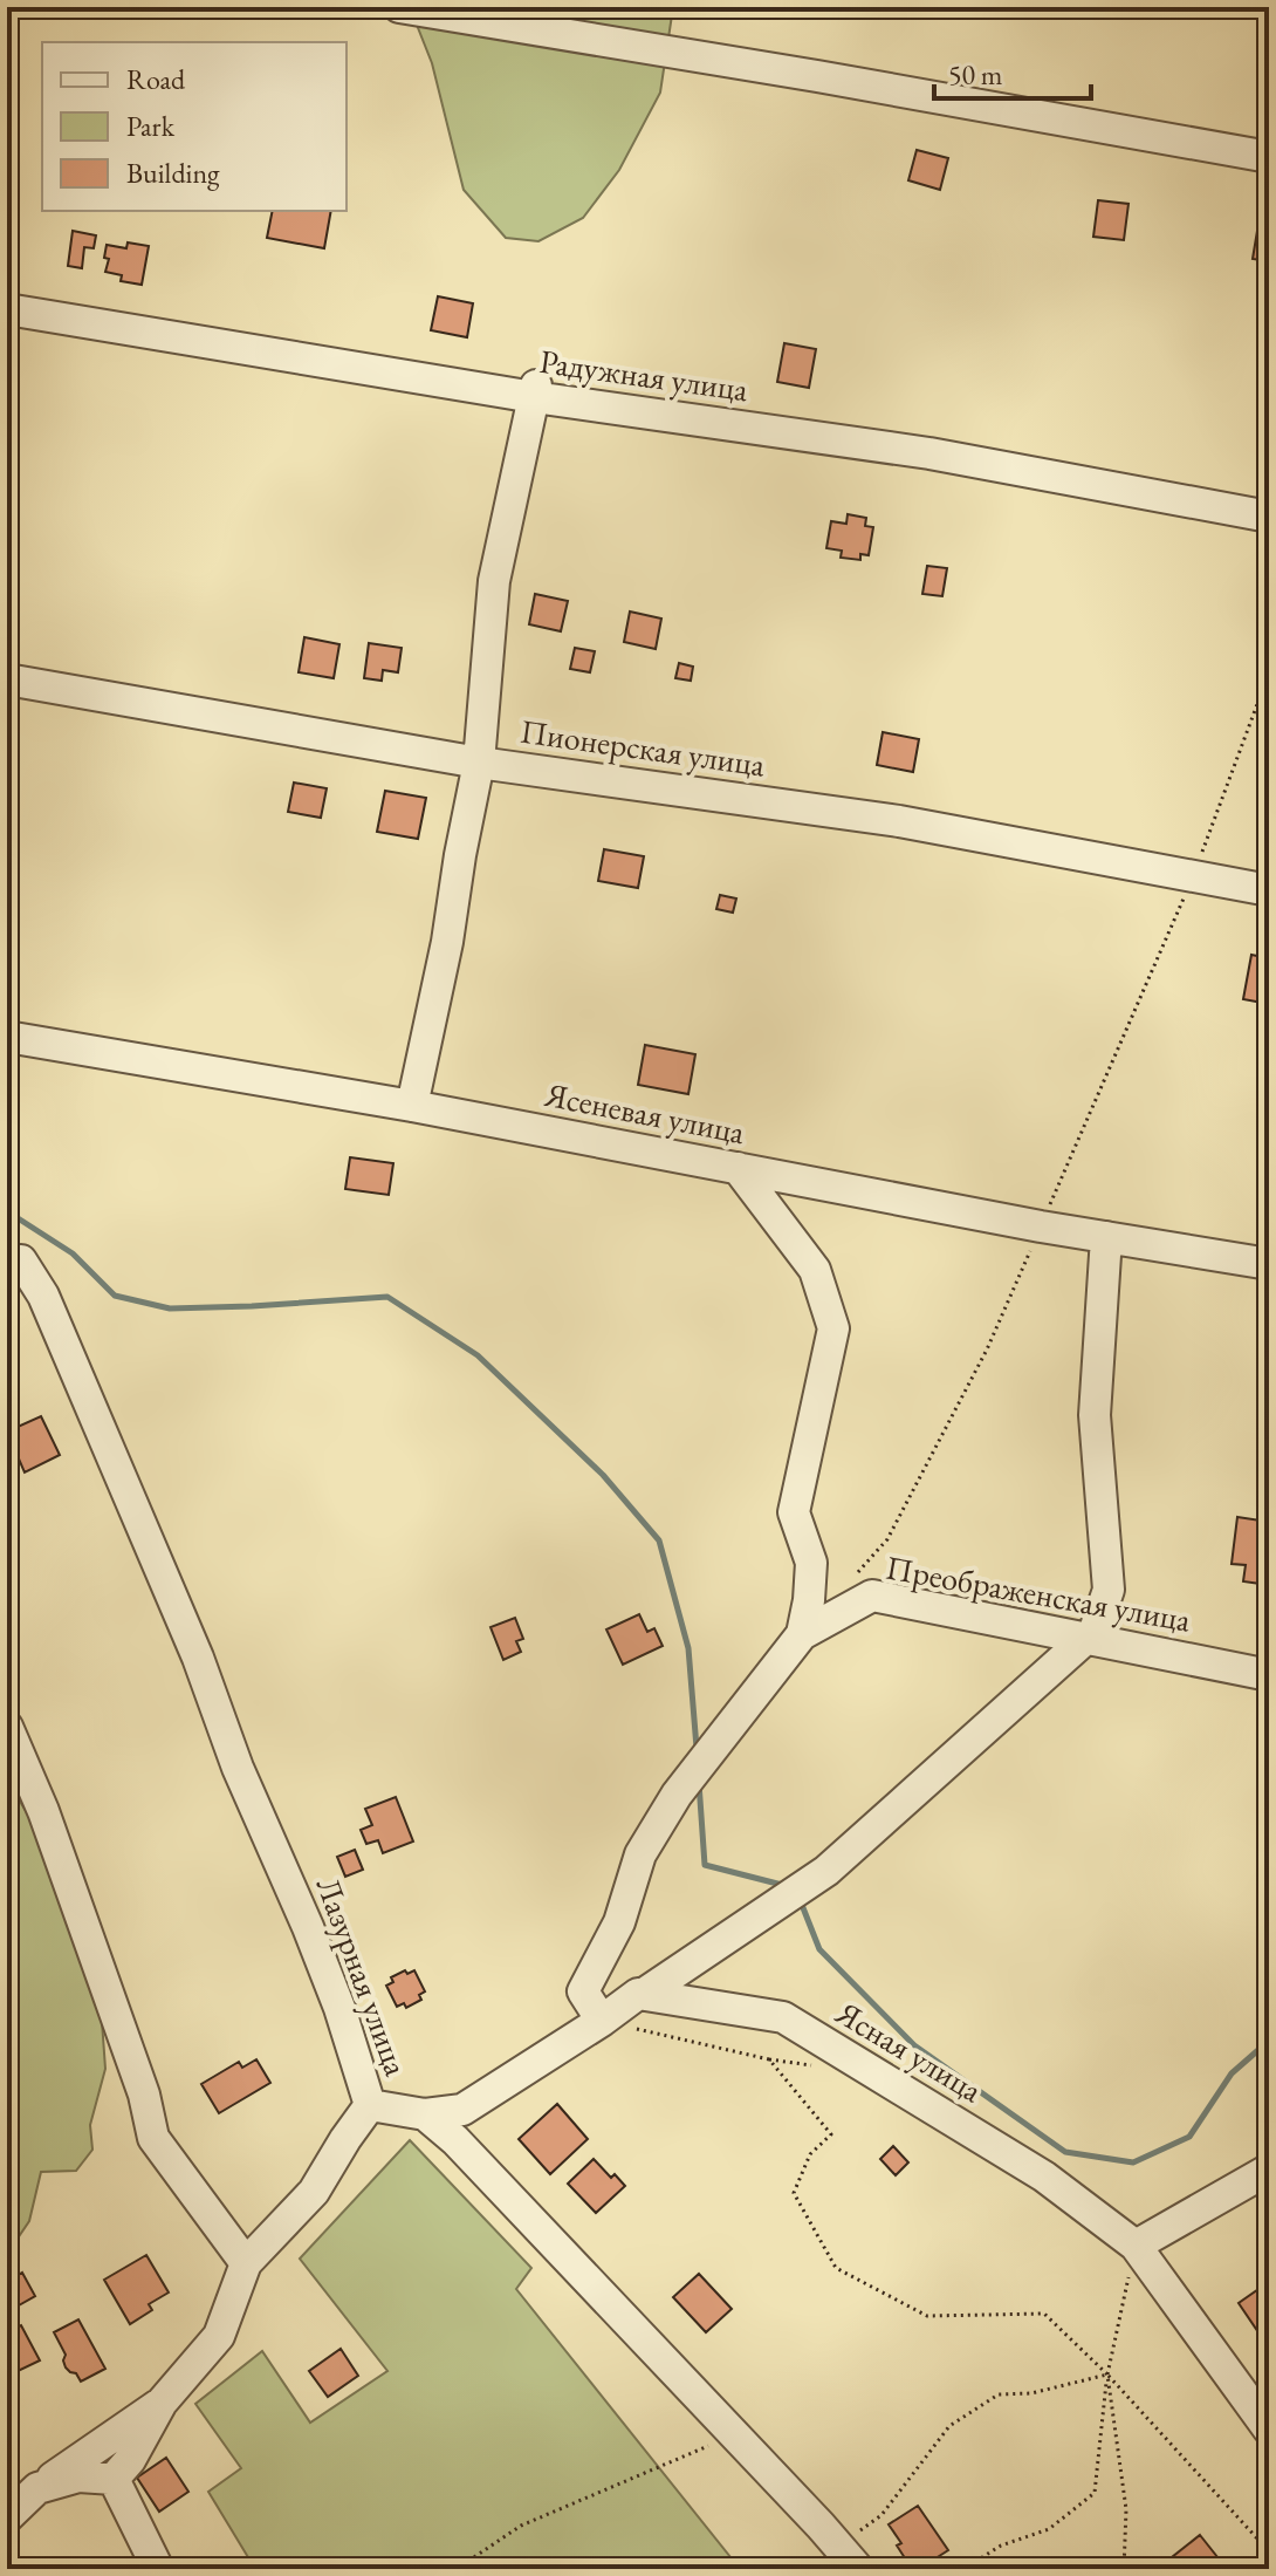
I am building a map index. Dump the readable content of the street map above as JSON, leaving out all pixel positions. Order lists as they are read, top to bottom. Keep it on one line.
{"streets":{"street":["Радужная улица","Пионерская улица","Ясеневая улица","Преображенская улица","Лазурная улица","Ясная улица"]},"legend":["Road","Park","Building"],"scale_bar":"50 m"}
